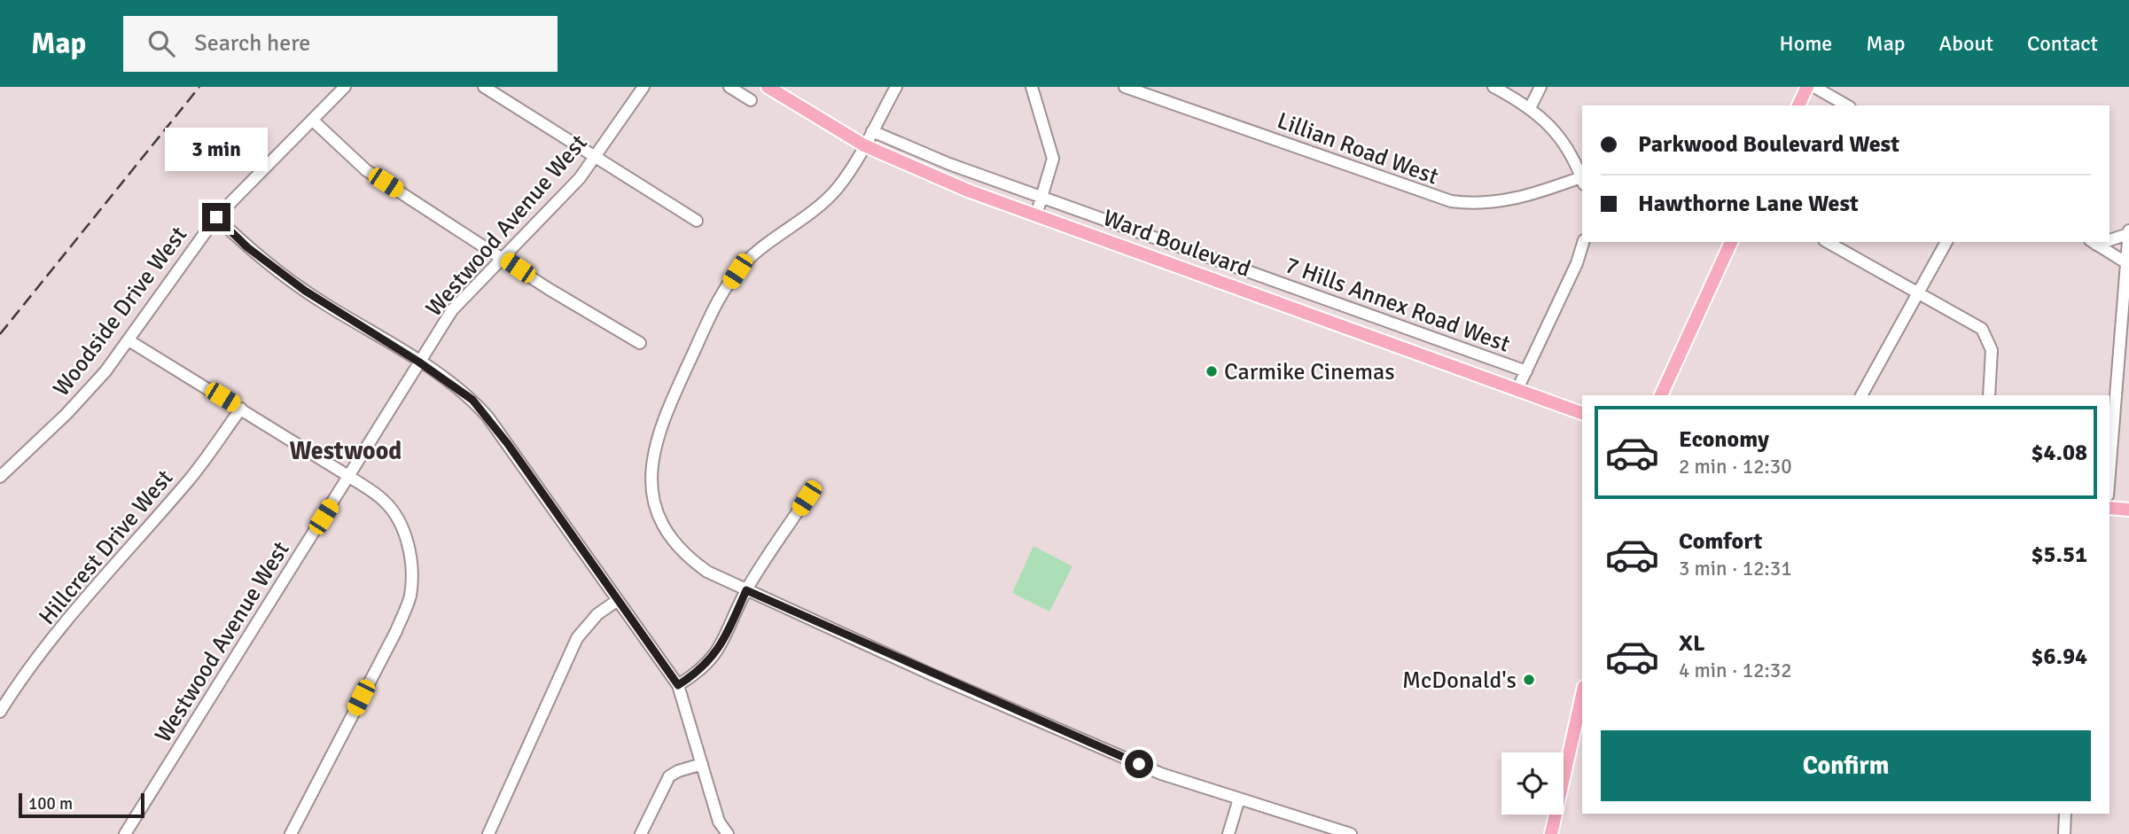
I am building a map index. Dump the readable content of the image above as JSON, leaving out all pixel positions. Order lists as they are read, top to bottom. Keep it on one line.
{"streets":{"main road":["Ward Boulevard"],"street":["Lillian Road West","Westwood Avenue West","7 Hills Annex Road West","Woodside Drive West","Hillcrest Drive West"]},"districts":["Westwood"],"places":["Carmike Cinemas","McDonald's"],"scale_bar":"100 m","page":{"header":"Map","search":"Search here","nav":["Home","Map","About","Contact"],"banner":["Parkwood Boulevard West","Hawthorne Lane West"],"bubble":"3 min","list":[{"name":"Economy","note":"2 min · 12:30","value":"$4.08"},{"name":"Comfort","note":"3 min · 12:31","value":"$5.51"},{"name":"XL","note":"4 min · 12:32","value":"$6.94"}],"buttons":"Confirm","scale":"100 m"}}
